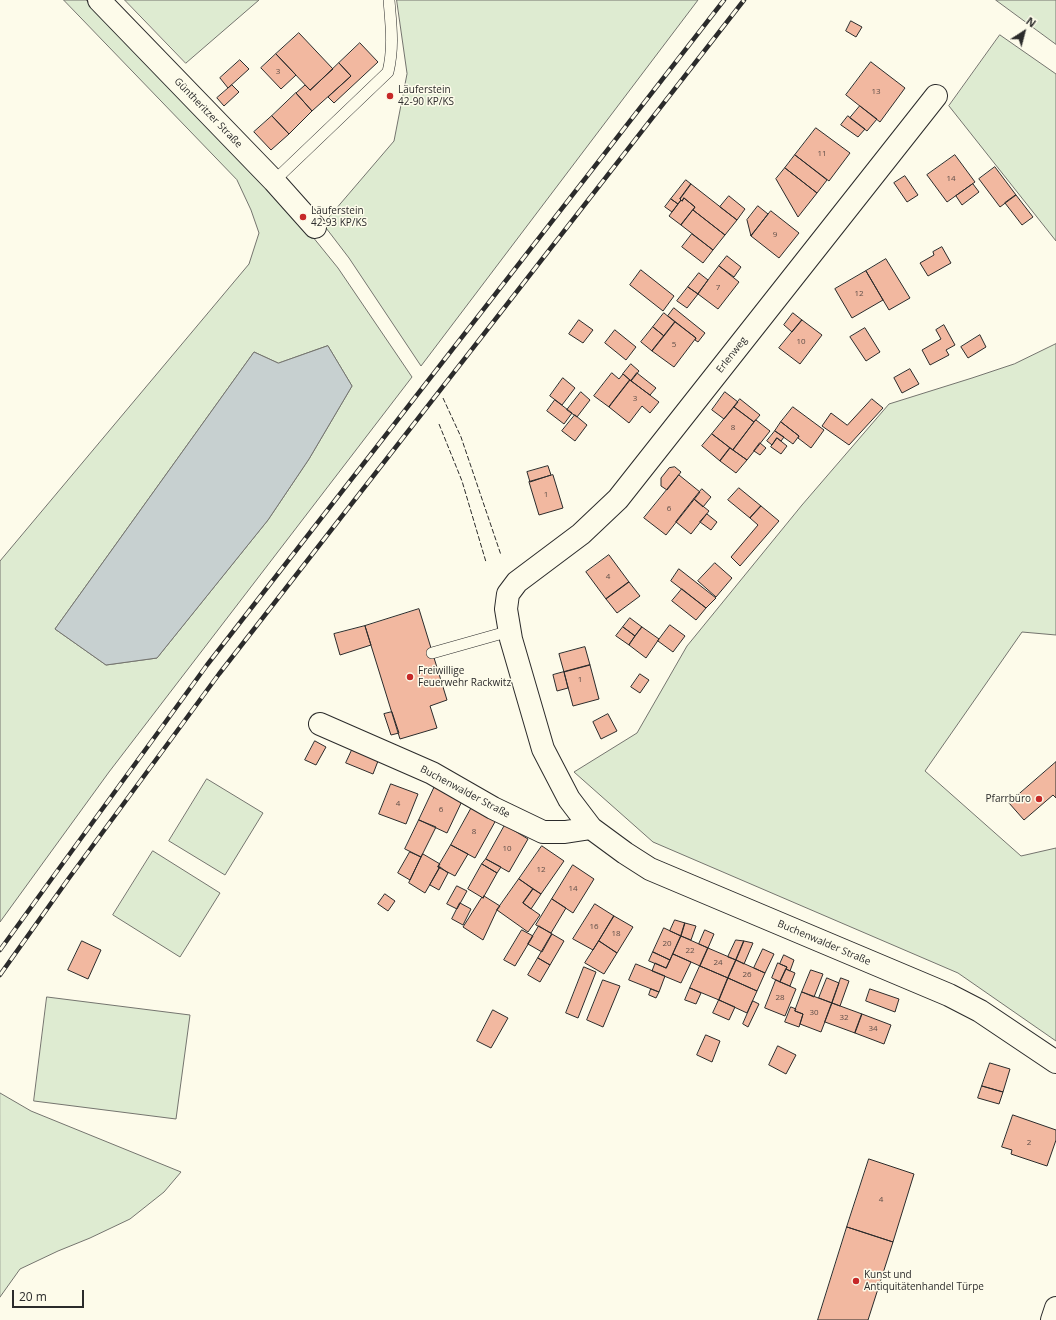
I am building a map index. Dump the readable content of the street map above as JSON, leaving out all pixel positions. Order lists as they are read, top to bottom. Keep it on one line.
{"streets":{"street":["Güntheritzer Straße","Erlenweg","Buchenwalder Straße"]},"crossings":[["Erlenweg","Buchenwalder Straße"]],"places":["Läuferstein 42-90 KP/KS","Läuferstein 42-93 KP/KS","Freiwillige Feuerwehr Rackwitz","Pfarrbüro","Kunst und Antiquitätenhandel Türpe"],"house_numbers":["3","13","11","14","9","7","12","10","5","3","8","1","6","4","1","4","6","8","10","12","14","16","18","20","22","24","26","28","30","32","34","2","4"],"scale_bar":"20 m","north":"top right"}
